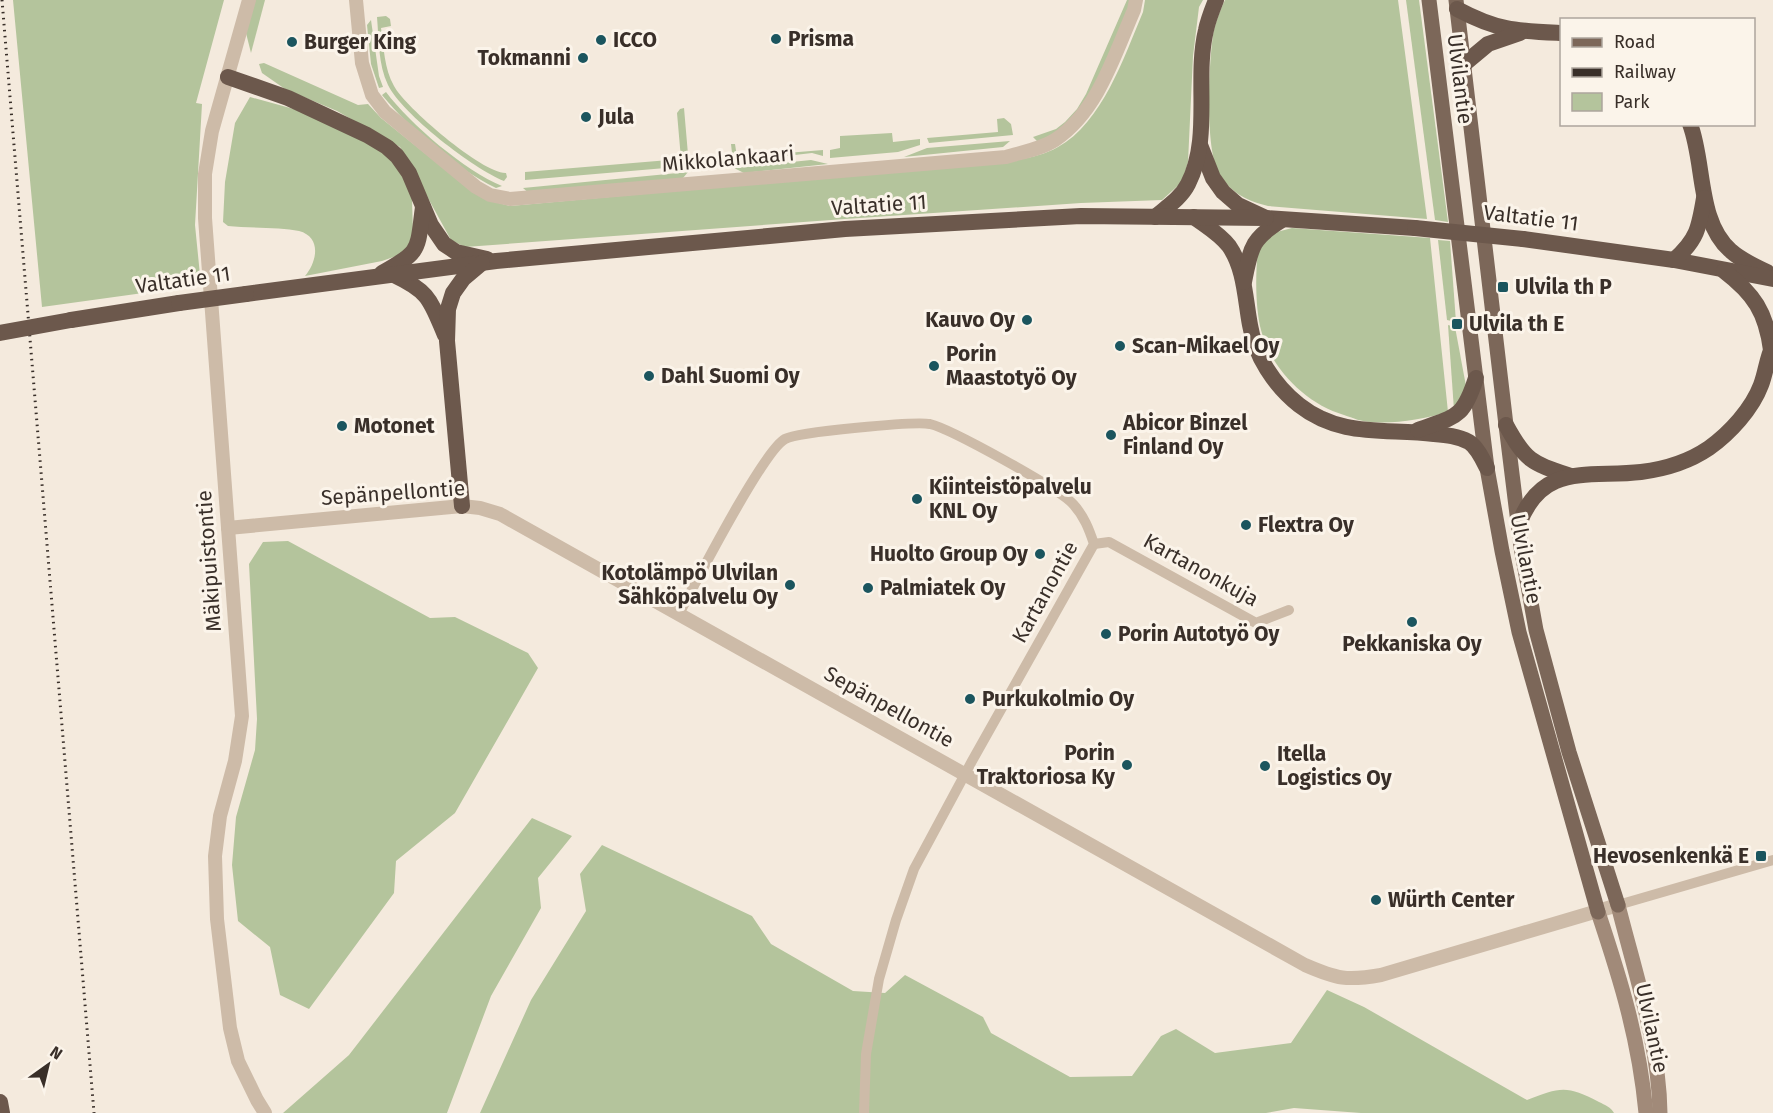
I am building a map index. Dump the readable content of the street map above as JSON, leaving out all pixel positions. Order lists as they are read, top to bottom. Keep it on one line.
{"streets":{"highway":["Valtatie 11"],"main road":["Ulvilantie"],"street":["Mikkolankaari","Sepänpellontie","Mäkipuistontie","Kartanonkuja","Kartanontie"]},"crossings":[["Ulvilantie","Sepänpellontie"],["Sepänpellontie","Mäkipuistontie"],["Sepänpellontie","Kartanontie"],["Kartanonkuja","Kartanontie"]],"places":{"other":["Prisma","ICCO","Burger King","Tokmanni","Jula","Kauvo Oy","Scan-Mikael Oy","Porin Maastotyö Oy","Dahl Suomi Oy","Motonet","Abicor Binzel Finland Oy","Kiinteistöpalvelu KNL Oy","Flextra Oy","Huolto Group Oy","Kotolämpö Ulvilan Sähköpalvelu Oy","Palmiatek Oy","Pekkaniska Oy","Porin Autotyö Oy","Purkukolmio Oy","Porin Traktoriosa Ky","Itella Logistics Oy","Würth Center"],"transit":["Ulvila th P","Ulvila th E","Hevosenkenkä E"]},"legend":["Road","Railway","Park"],"north":"top right"}
